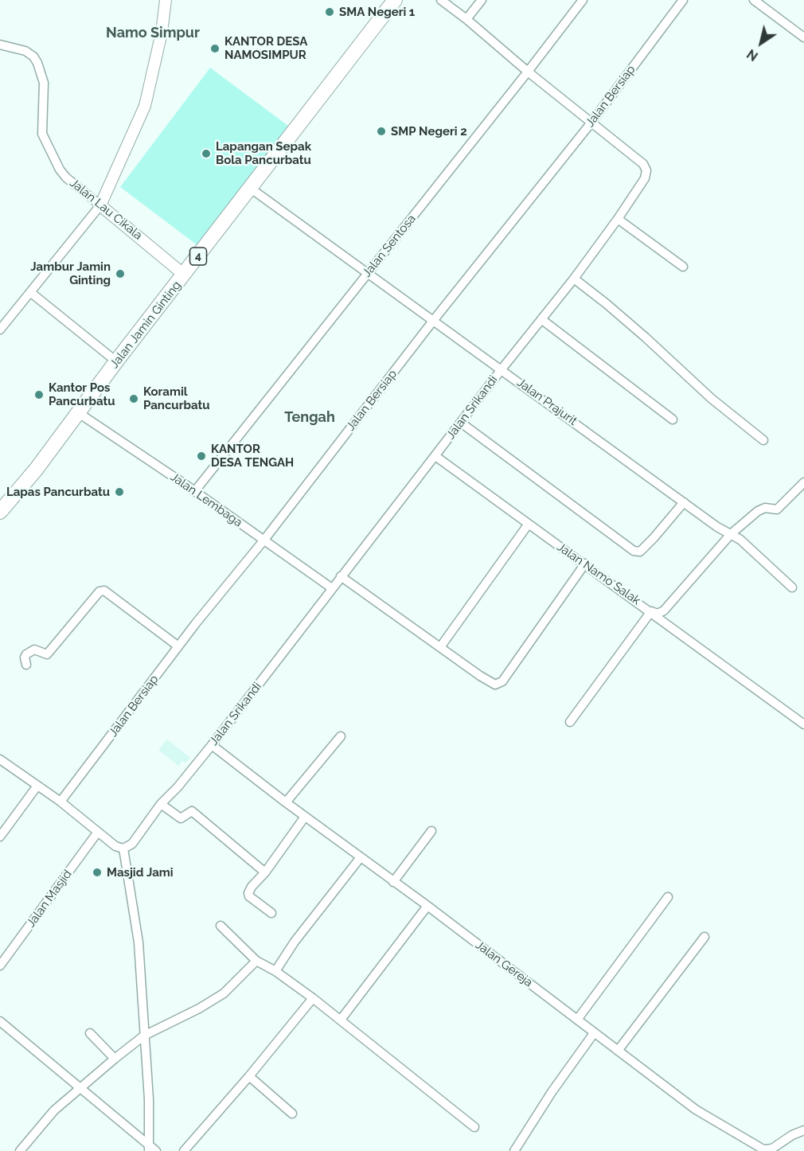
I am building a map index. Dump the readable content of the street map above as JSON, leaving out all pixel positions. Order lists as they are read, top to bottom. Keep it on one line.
{"streets":{"highway":["4","Jalan Jamin Ginting"],"street":["Jalan Bersiap","Jalan Lau Cikala","Jalan Sentosa","Jalan Prajurit","Jalan Srikandi","Jalan Lembaga","Jalan Namo Salak","Jalan Masjid","Jalan Gereja"]},"crossings":[["Jalan Bersiap","Jalan Prajurit"],["Jalan Bersiap","Jalan Srikandi"],["Jalan Bersiap","Jalan Lembaga"],["Jalan Lau Cikala","Jalan Jamin Ginting"],["Jalan Sentosa","Jalan Prajurit"],["Jalan Sentosa","Jalan Srikandi"],["Jalan Sentosa","Jalan Lembaga"],["Jalan Jamin Ginting","Jalan Prajurit"],["Jalan Jamin Ginting","Jalan Lembaga"],["Jalan Prajurit","Jalan Srikandi"],["Jalan Srikandi","Jalan Lembaga"],["Jalan Srikandi","Jalan Namo Salak"],["Jalan Srikandi","Jalan Gereja"]],"districts":["Namo Simpur","Tengah"],"places":["SMA Negeri 1","KANTOR DESA NAMOSIMPUR","SMP Negeri 2","Lapangan Sepak Bola Pancurbatu","Jambur Jamin Ginting","Kantor Pos Pancurbatu","Koramil Pancurbatu","KANTOR DESA TENGAH","Lapas Pancurbatu","Masjid Jami"],"north":"bottom left"}
